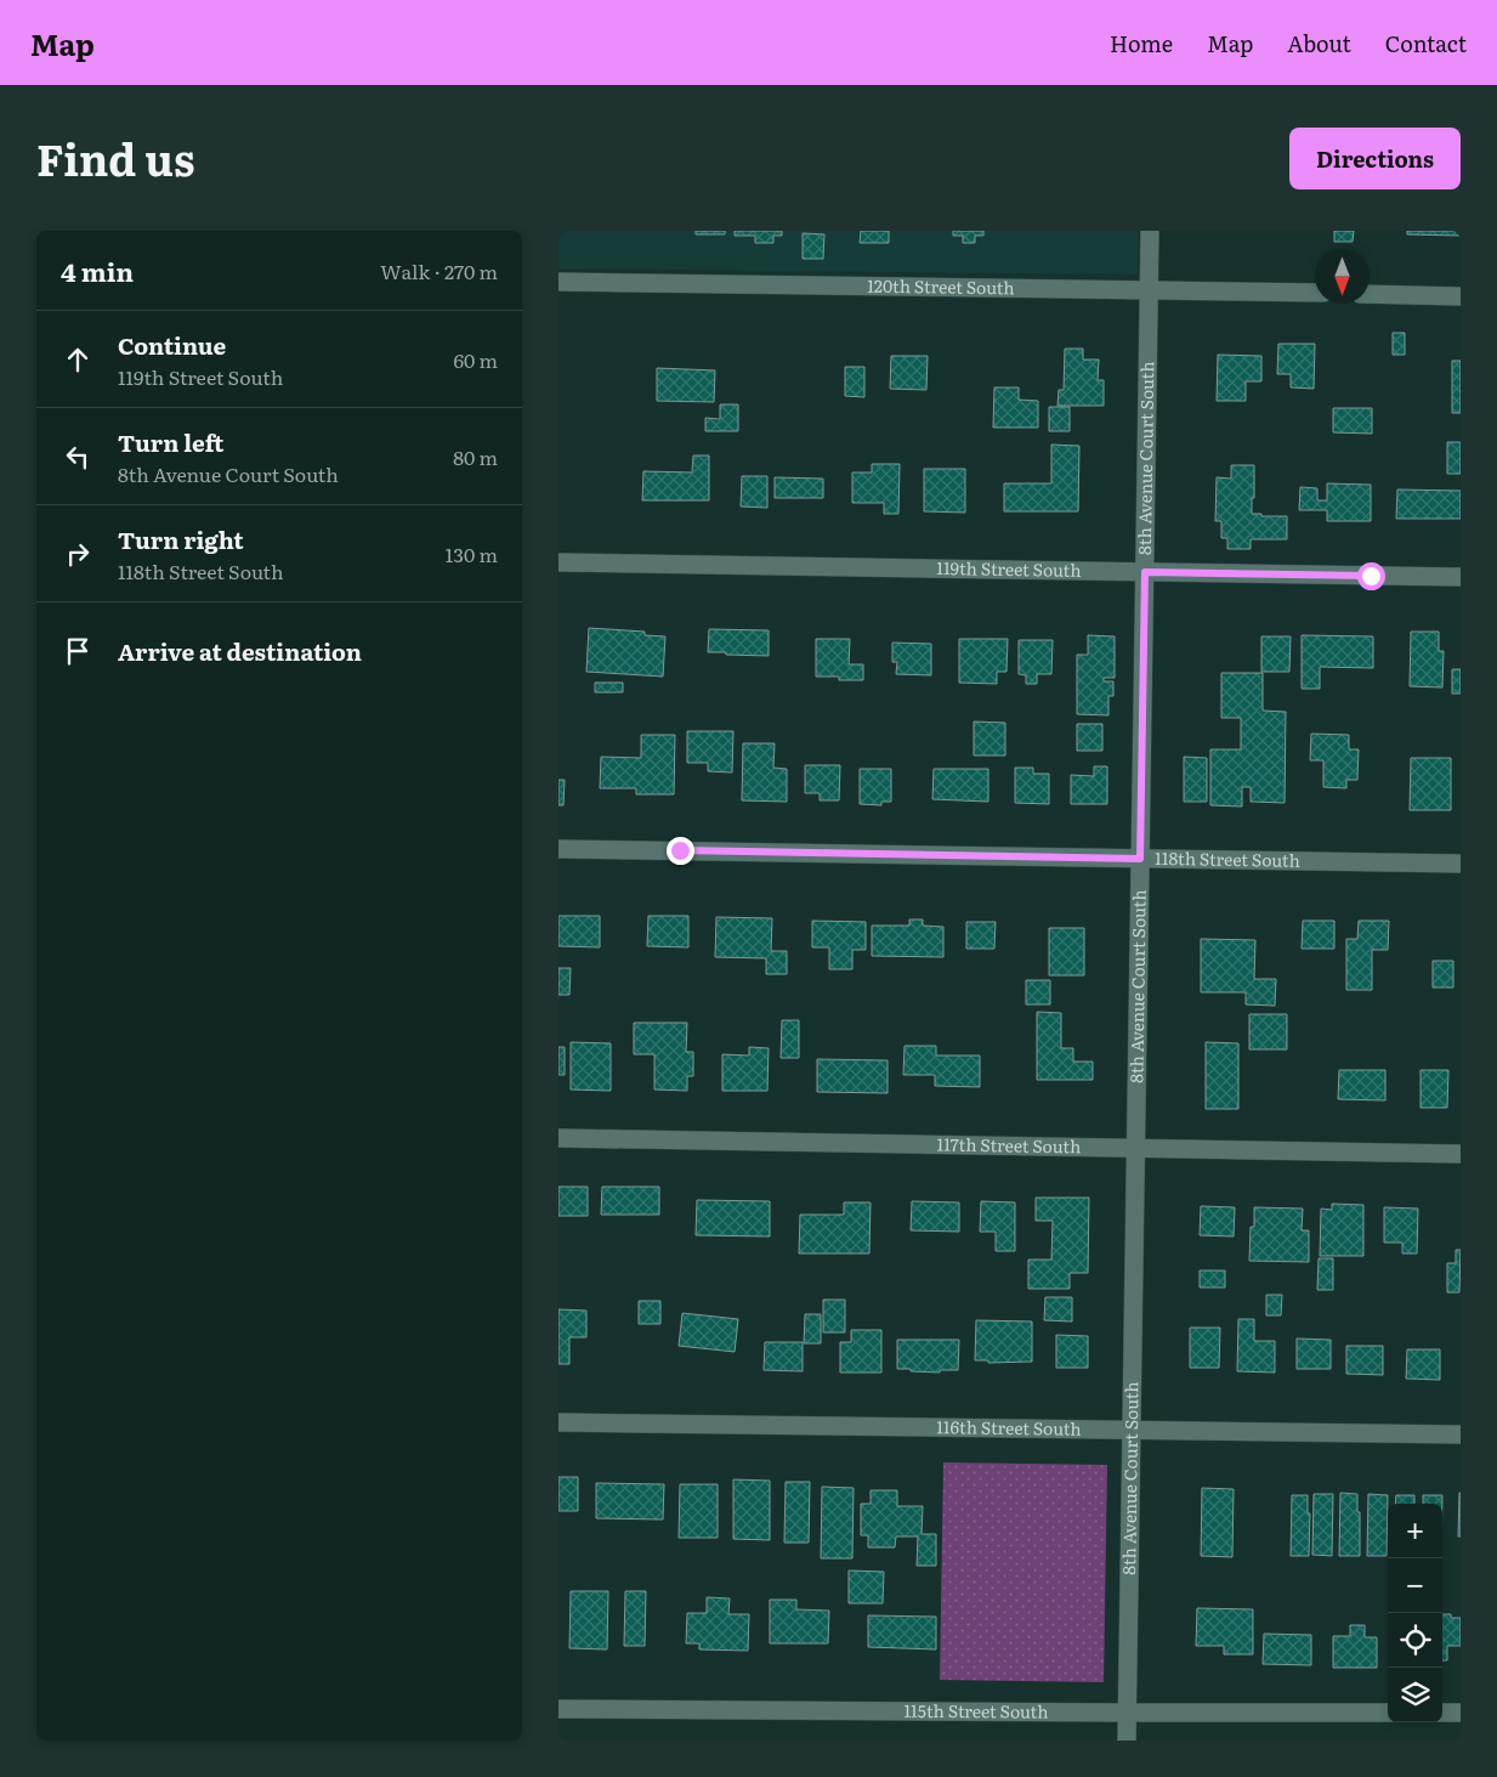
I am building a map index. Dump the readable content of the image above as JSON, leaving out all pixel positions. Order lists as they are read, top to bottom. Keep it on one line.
{"streets":{"street":["120th Street South","8th Avenue Court South","119th Street South","118th Street South","117th Street South","116th Street South","115th Street South"]},"crossings":[["120th Street South","8th Avenue Court South"],["8th Avenue Court South","119th Street South"],["8th Avenue Court South","118th Street South"],["8th Avenue Court South","117th Street South"],["8th Avenue Court South","116th Street South"],["8th Avenue Court South","115th Street South"]],"north":"bottom","page":{"header":"Map","nav":["Home","Map","About","Contact"],"title":"Find us","buttons":"Directions","heading":["4 min","Walk · 270 m"],"list":[["Continue","119th Street South","60 m"],["Turn left","8th Avenue Court South","80 m"],["Turn right","118th Street South","130 m"],"Arrive at destination"],"map_buttons":["+","−"]}}
